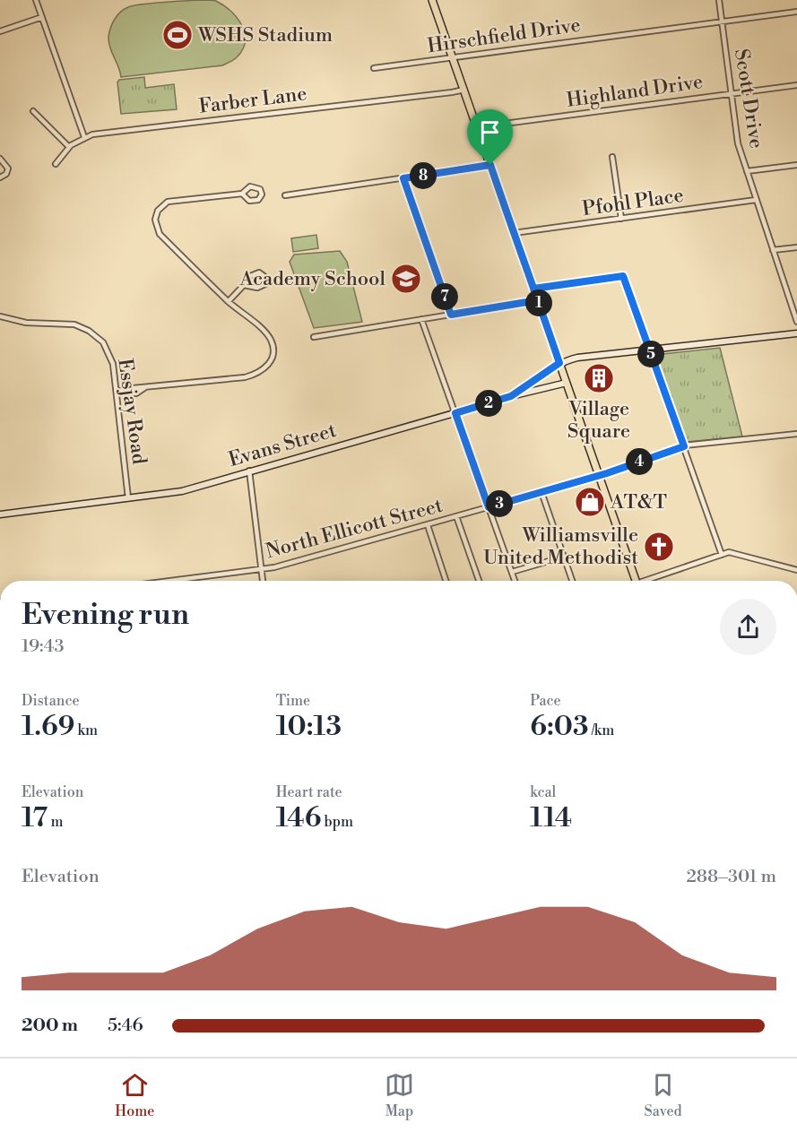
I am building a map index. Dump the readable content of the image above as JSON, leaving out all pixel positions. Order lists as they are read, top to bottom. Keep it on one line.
{"streets":{"street":["Hirschfield Drive","Highland Drive","Scott Drive","Farber Lane","Pfohl Place","Essjay Road","Evans Street","North Ellicott Street"]},"crossings":[["Hirschfield Drive","Scott Drive"],["Highland Drive","Scott Drive"],["Scott Drive","Pfohl Place"],["Essjay Road","Evans Street"]],"places":{"sports":["WSHS Stadium"],"school or university":["Academy School"],"building":["Village Square"],"shop":["AT&T"],"church":["Williamsville United Methodist"]},"page":{"pins":["8","7","1","5","2","4","3"],"heading":["Evening run","19:43"],"stats":[["Distance","1.69 km"],["Time","10:13"],["Pace","6:03 /km"],["Elevation","17 m"],["Heart rate","146 bpm"],["kcal","114"]],"chart":["Elevation","288–301 m"],"list":[{"name":"200 m","note":"5:46"}],"tabs":["Home","Map","Saved"]}}
